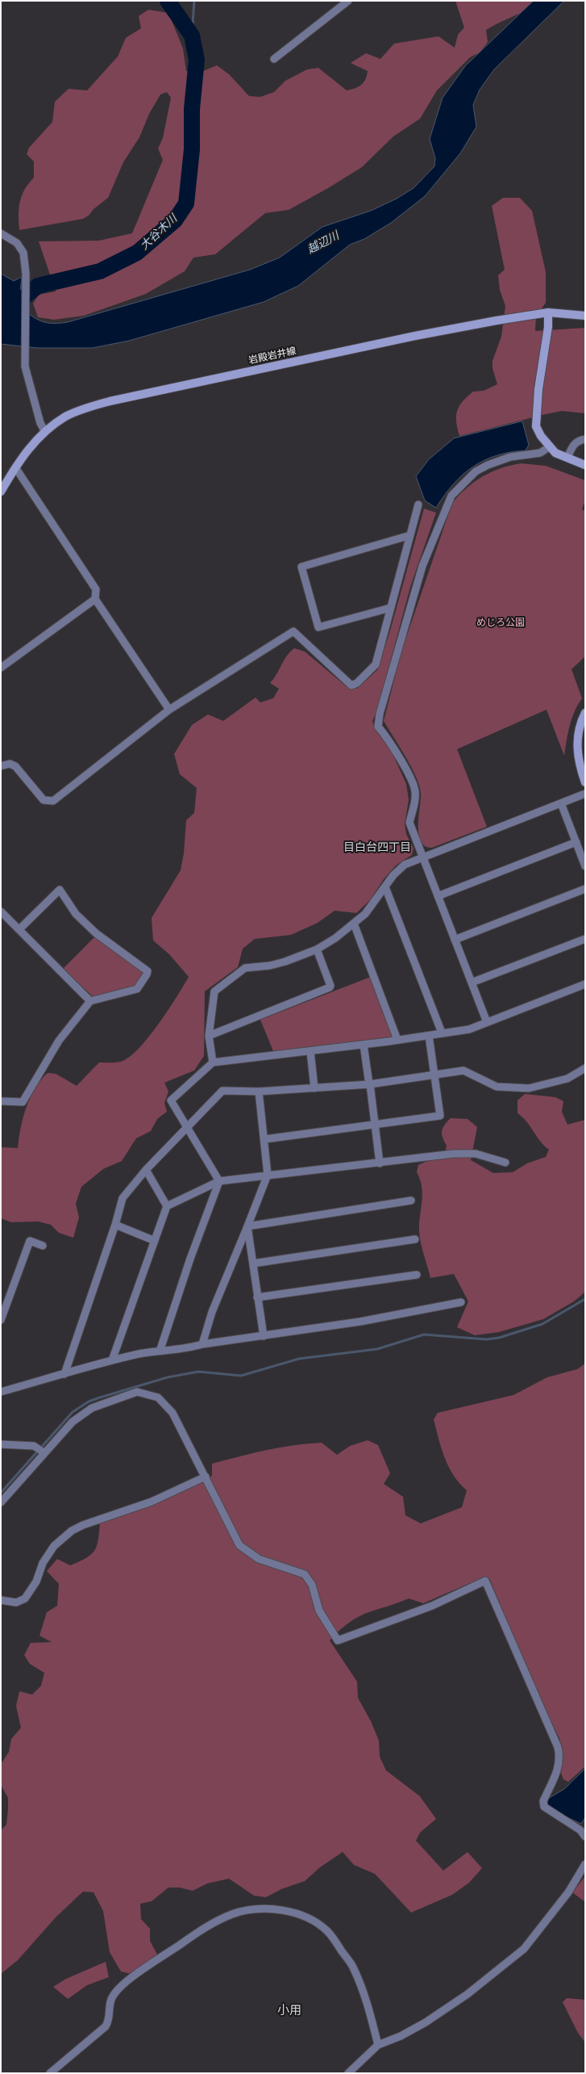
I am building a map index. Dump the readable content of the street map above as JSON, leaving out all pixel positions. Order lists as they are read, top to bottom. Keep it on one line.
{"streets":{"main road":["岩殿岩井線"]},"districts":["目白台四丁目","小用"],"water":["大谷木川","越辺川"],"parks":["めじろ公園"]}
